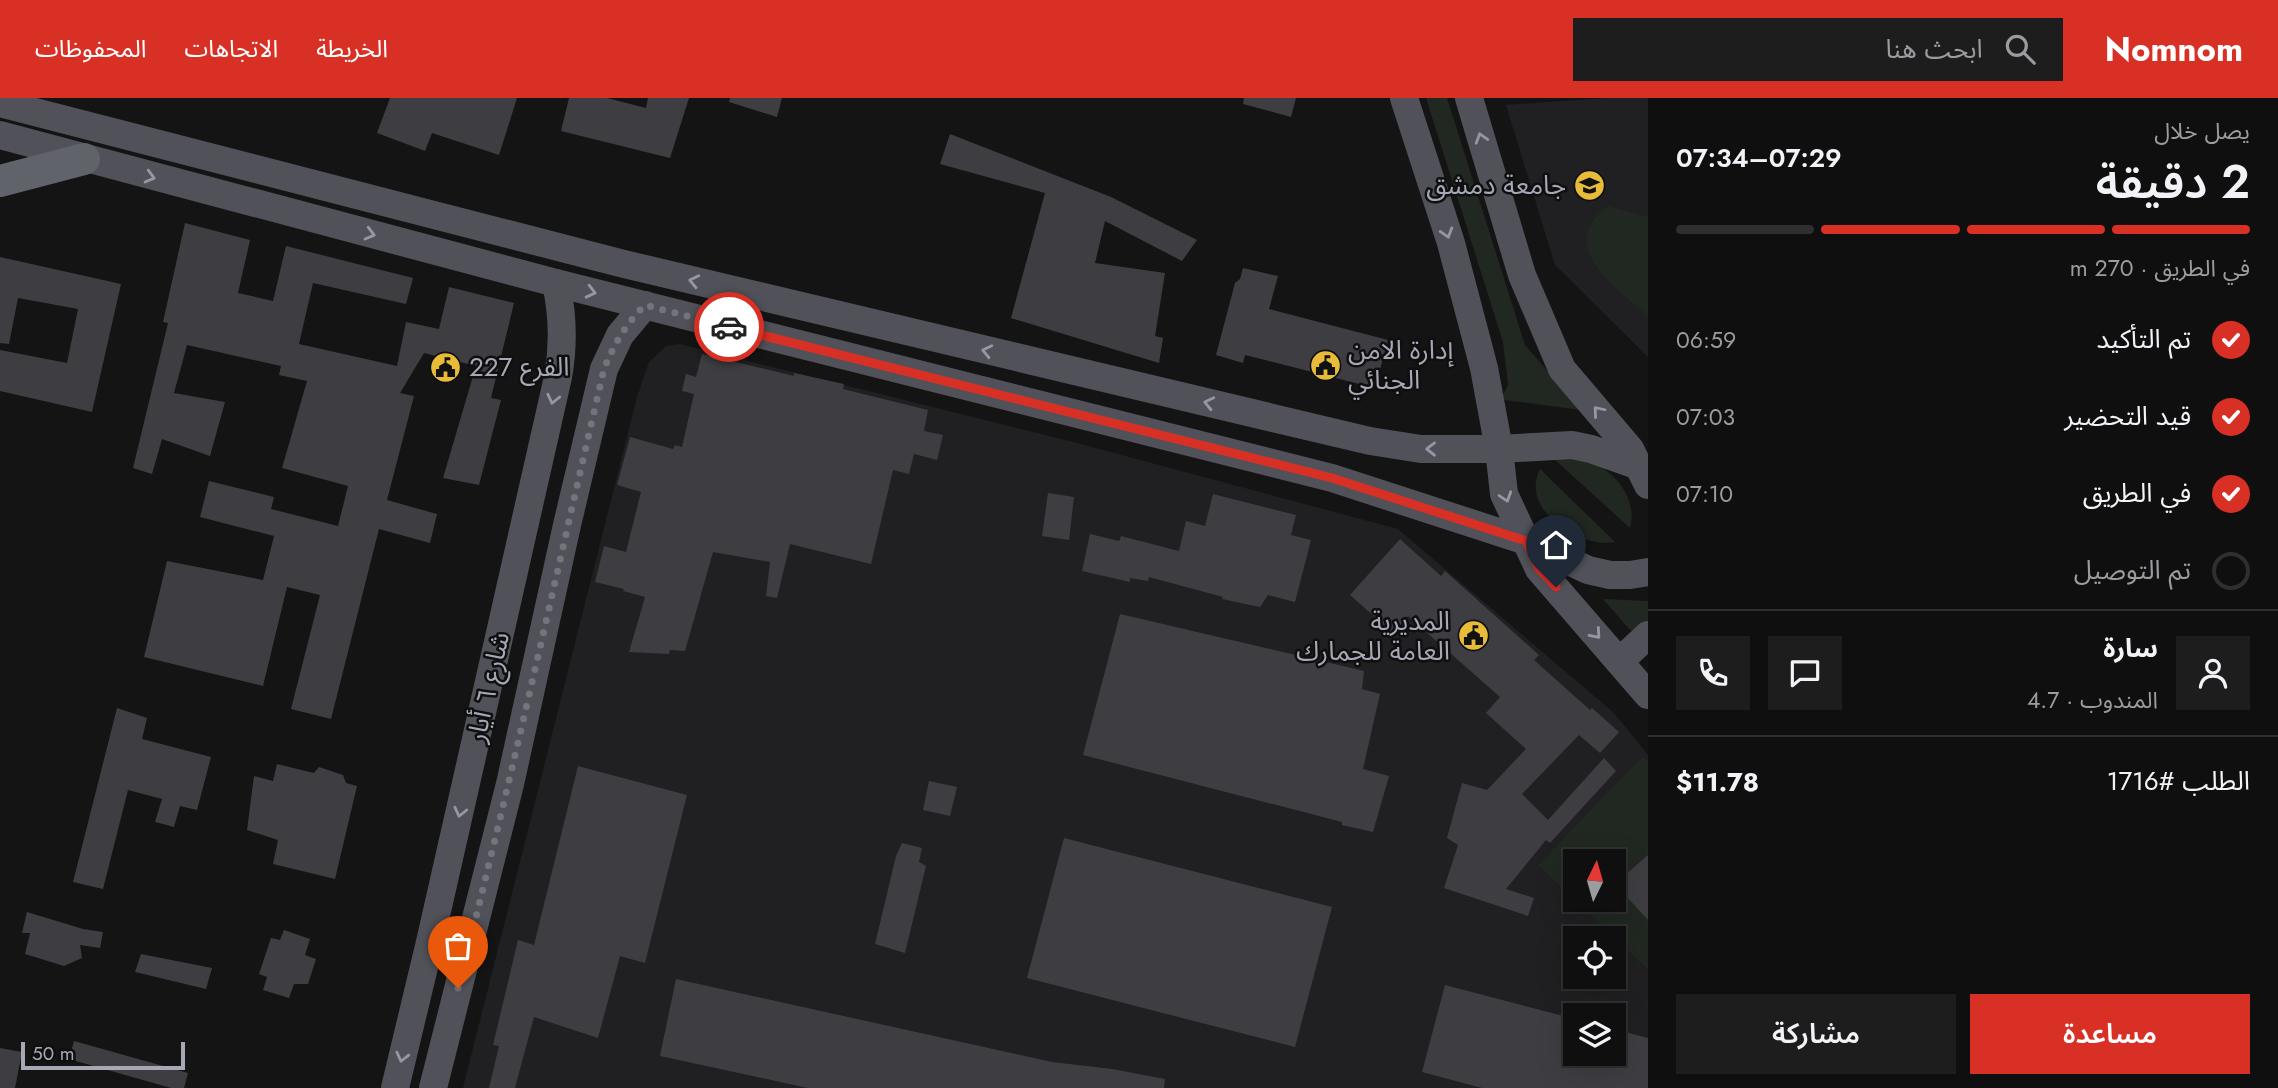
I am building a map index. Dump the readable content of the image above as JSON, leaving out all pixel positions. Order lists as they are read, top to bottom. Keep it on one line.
{"streets":{"main road":["شارع ٦ أيار"]},"places":{"school or university":["جامعة دمشق"],"public building":["إدارة الامن الجنائي","الفرع 227","المديرية العامة للجمارك"]},"scale_bar":"50 m","north":"top","page":{"header":"Nomnom","search":"ابحث هنا","nav":["الخريطة","الاتجاهات","المحفوظات"],"heading":["2 دقيقة","يصل خلال","07:29–07:34"],"panel":["سارة","المندوب · 4.7","الطلب #1716","$11.78"],"bar":"في الطريق · 270 m","list":[["تم التأكيد","06:59"],["قيد التحضير","07:03"],["في الطريق","07:10"],"تم التوصيل"],"buttons":["مساعدة","مشاركة"],"scale":"50 m"}}
